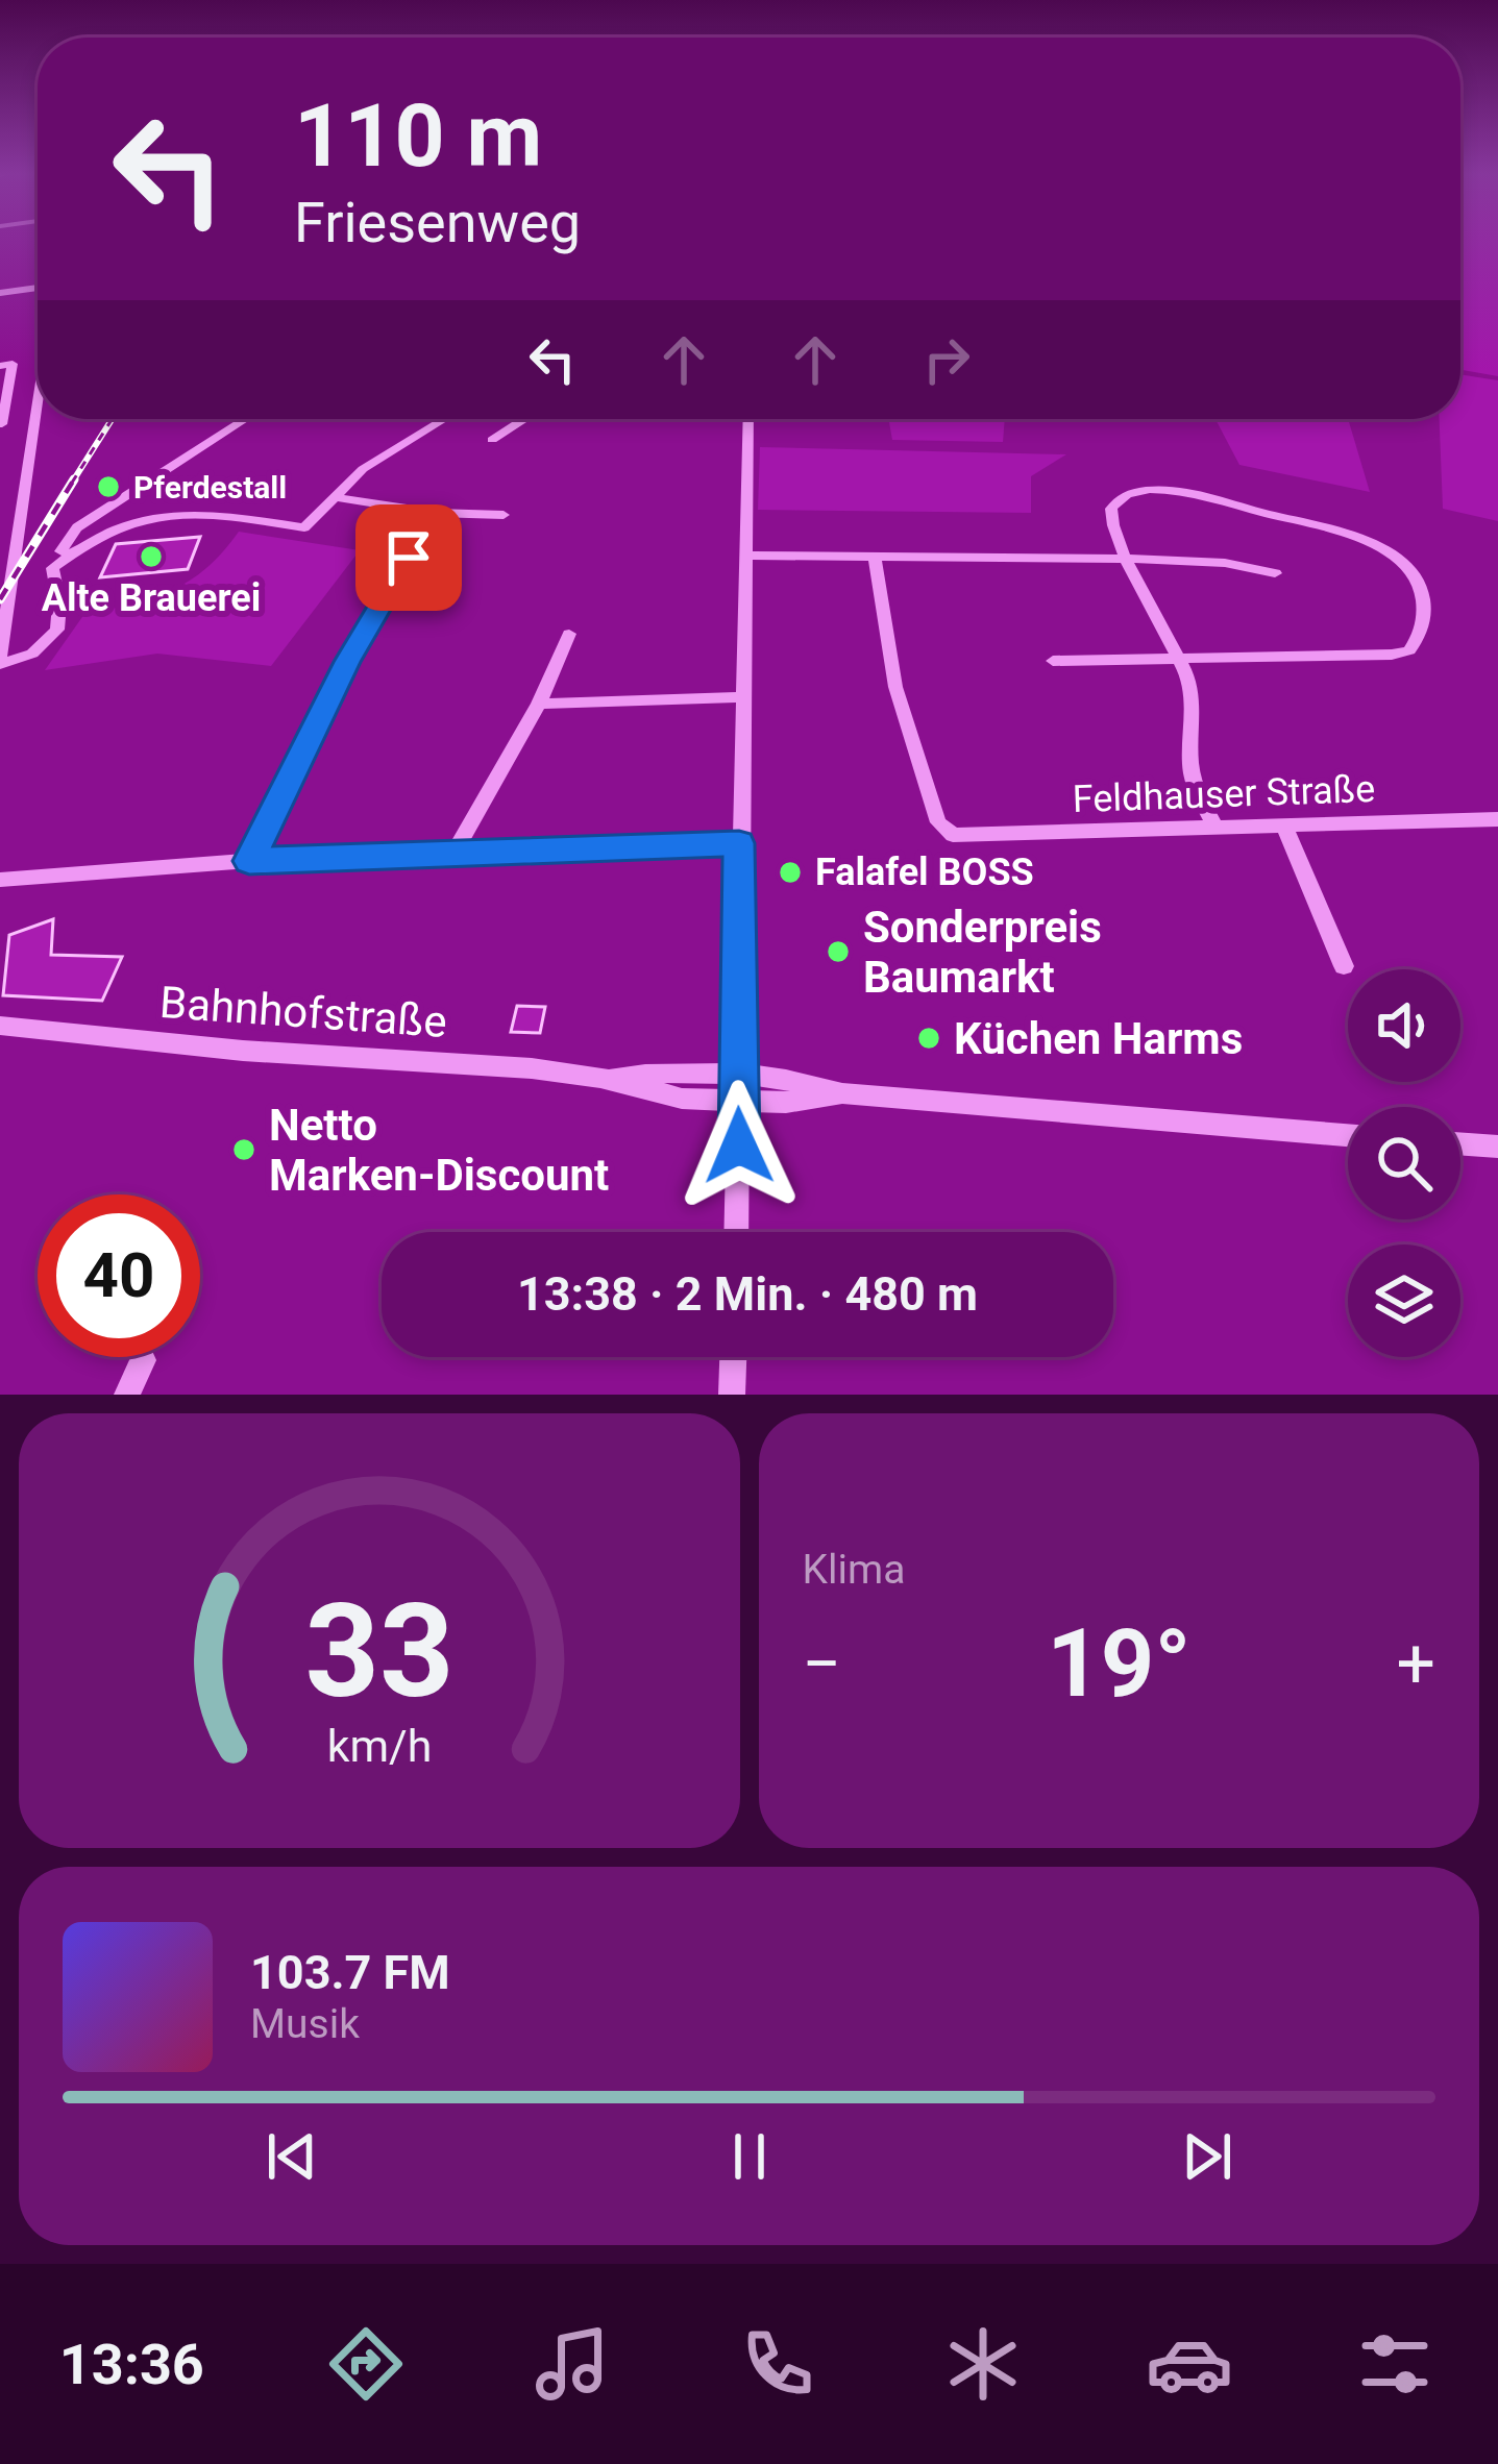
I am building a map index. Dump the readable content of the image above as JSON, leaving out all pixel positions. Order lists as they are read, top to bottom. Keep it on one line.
{"streets":{"street":["Feldhauser Straße","Bahnhofstraße"]},"places":["Pferdestall","Alte Brauerei","Falafel BOSS","Sonderpreis Baumarkt","Küchen Harms","Netto Marken-Discount"],"page":{"turn":["110 m","Friesenweg"],"limit":"40","trip":"13:38 · 2 Min. · 480 m","tile":"Klima","heat":["−","19°","+"],"song":["103.7 FM","Musik"],"tabs":"13:36","gauge":["33","km/h"]}}
